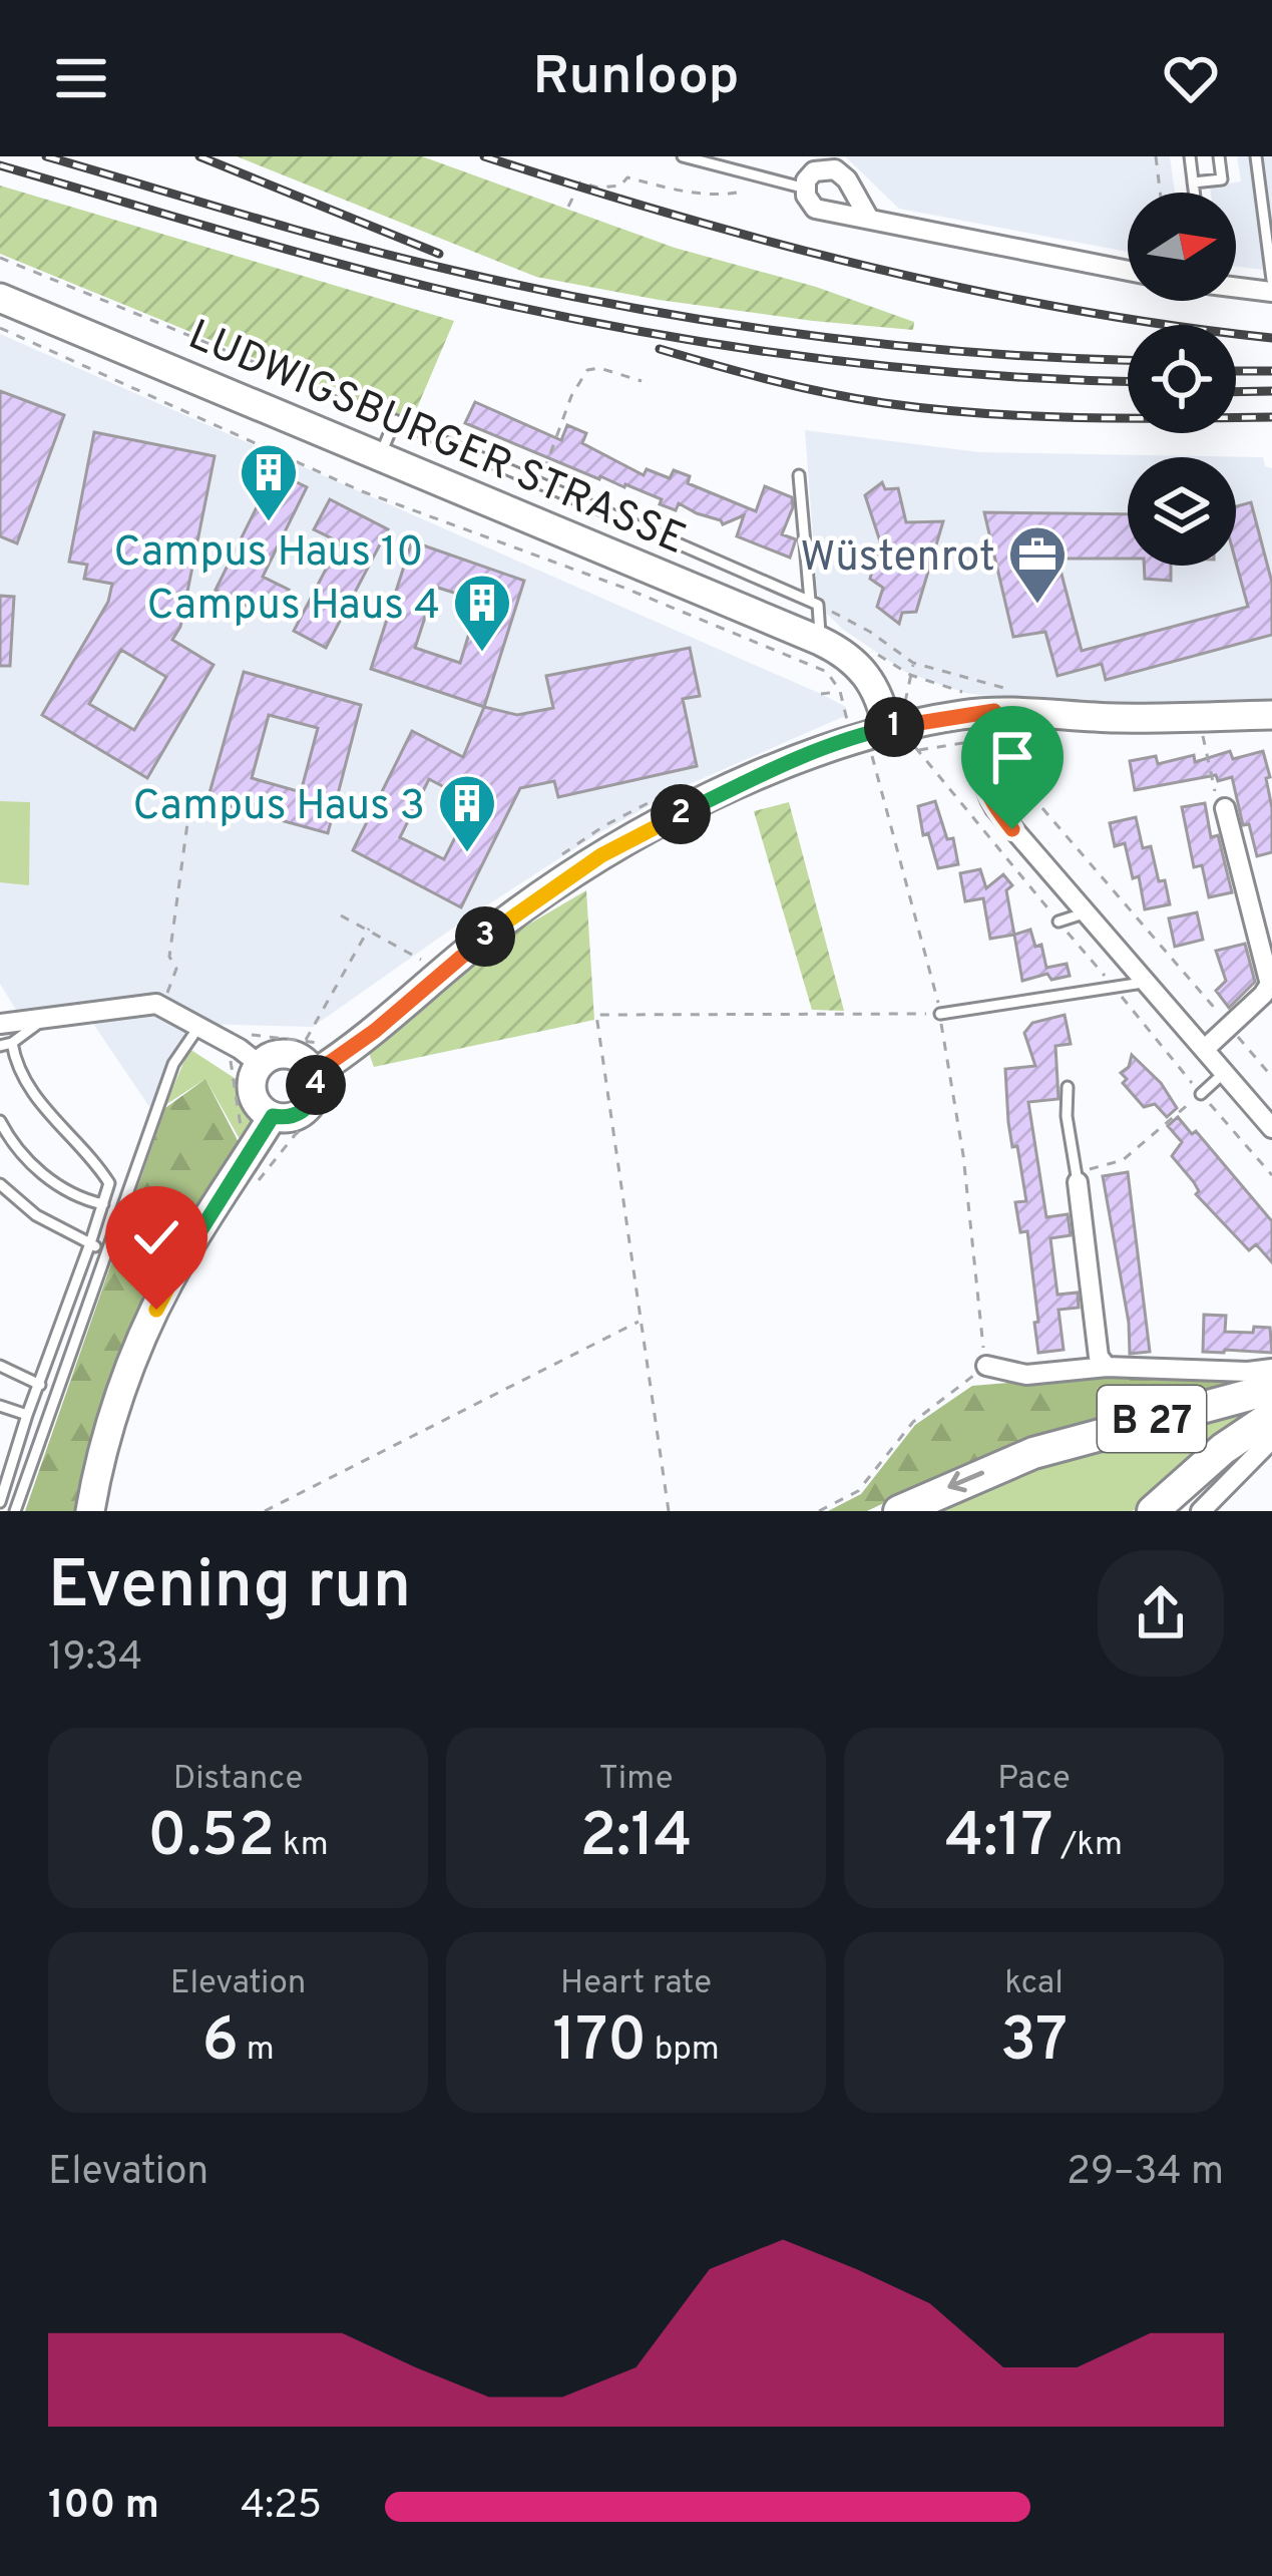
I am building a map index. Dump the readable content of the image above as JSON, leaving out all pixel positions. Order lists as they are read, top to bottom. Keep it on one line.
{"streets":{"highway":["B 27"],"main road":["LUDWIGSBURGER STRASSE"]},"places":{"building":["Campus Haus 10","Campus Haus 4","Campus Haus 3"],"office":["Wüstenrot"]},"north":"right","page":{"header":"Runloop","pins":["1","2","3","4"],"heading":["Evening run","19:34"],"stats":[["Distance","0.52 km"],["Time","2:14"],["Pace","4:17 /km"],["Elevation","6 m"],["Heart rate","170 bpm"],["kcal","37"]],"chart":["Elevation","29–34 m"],"list":[{"name":"100 m","note":"4:25"}]}}
